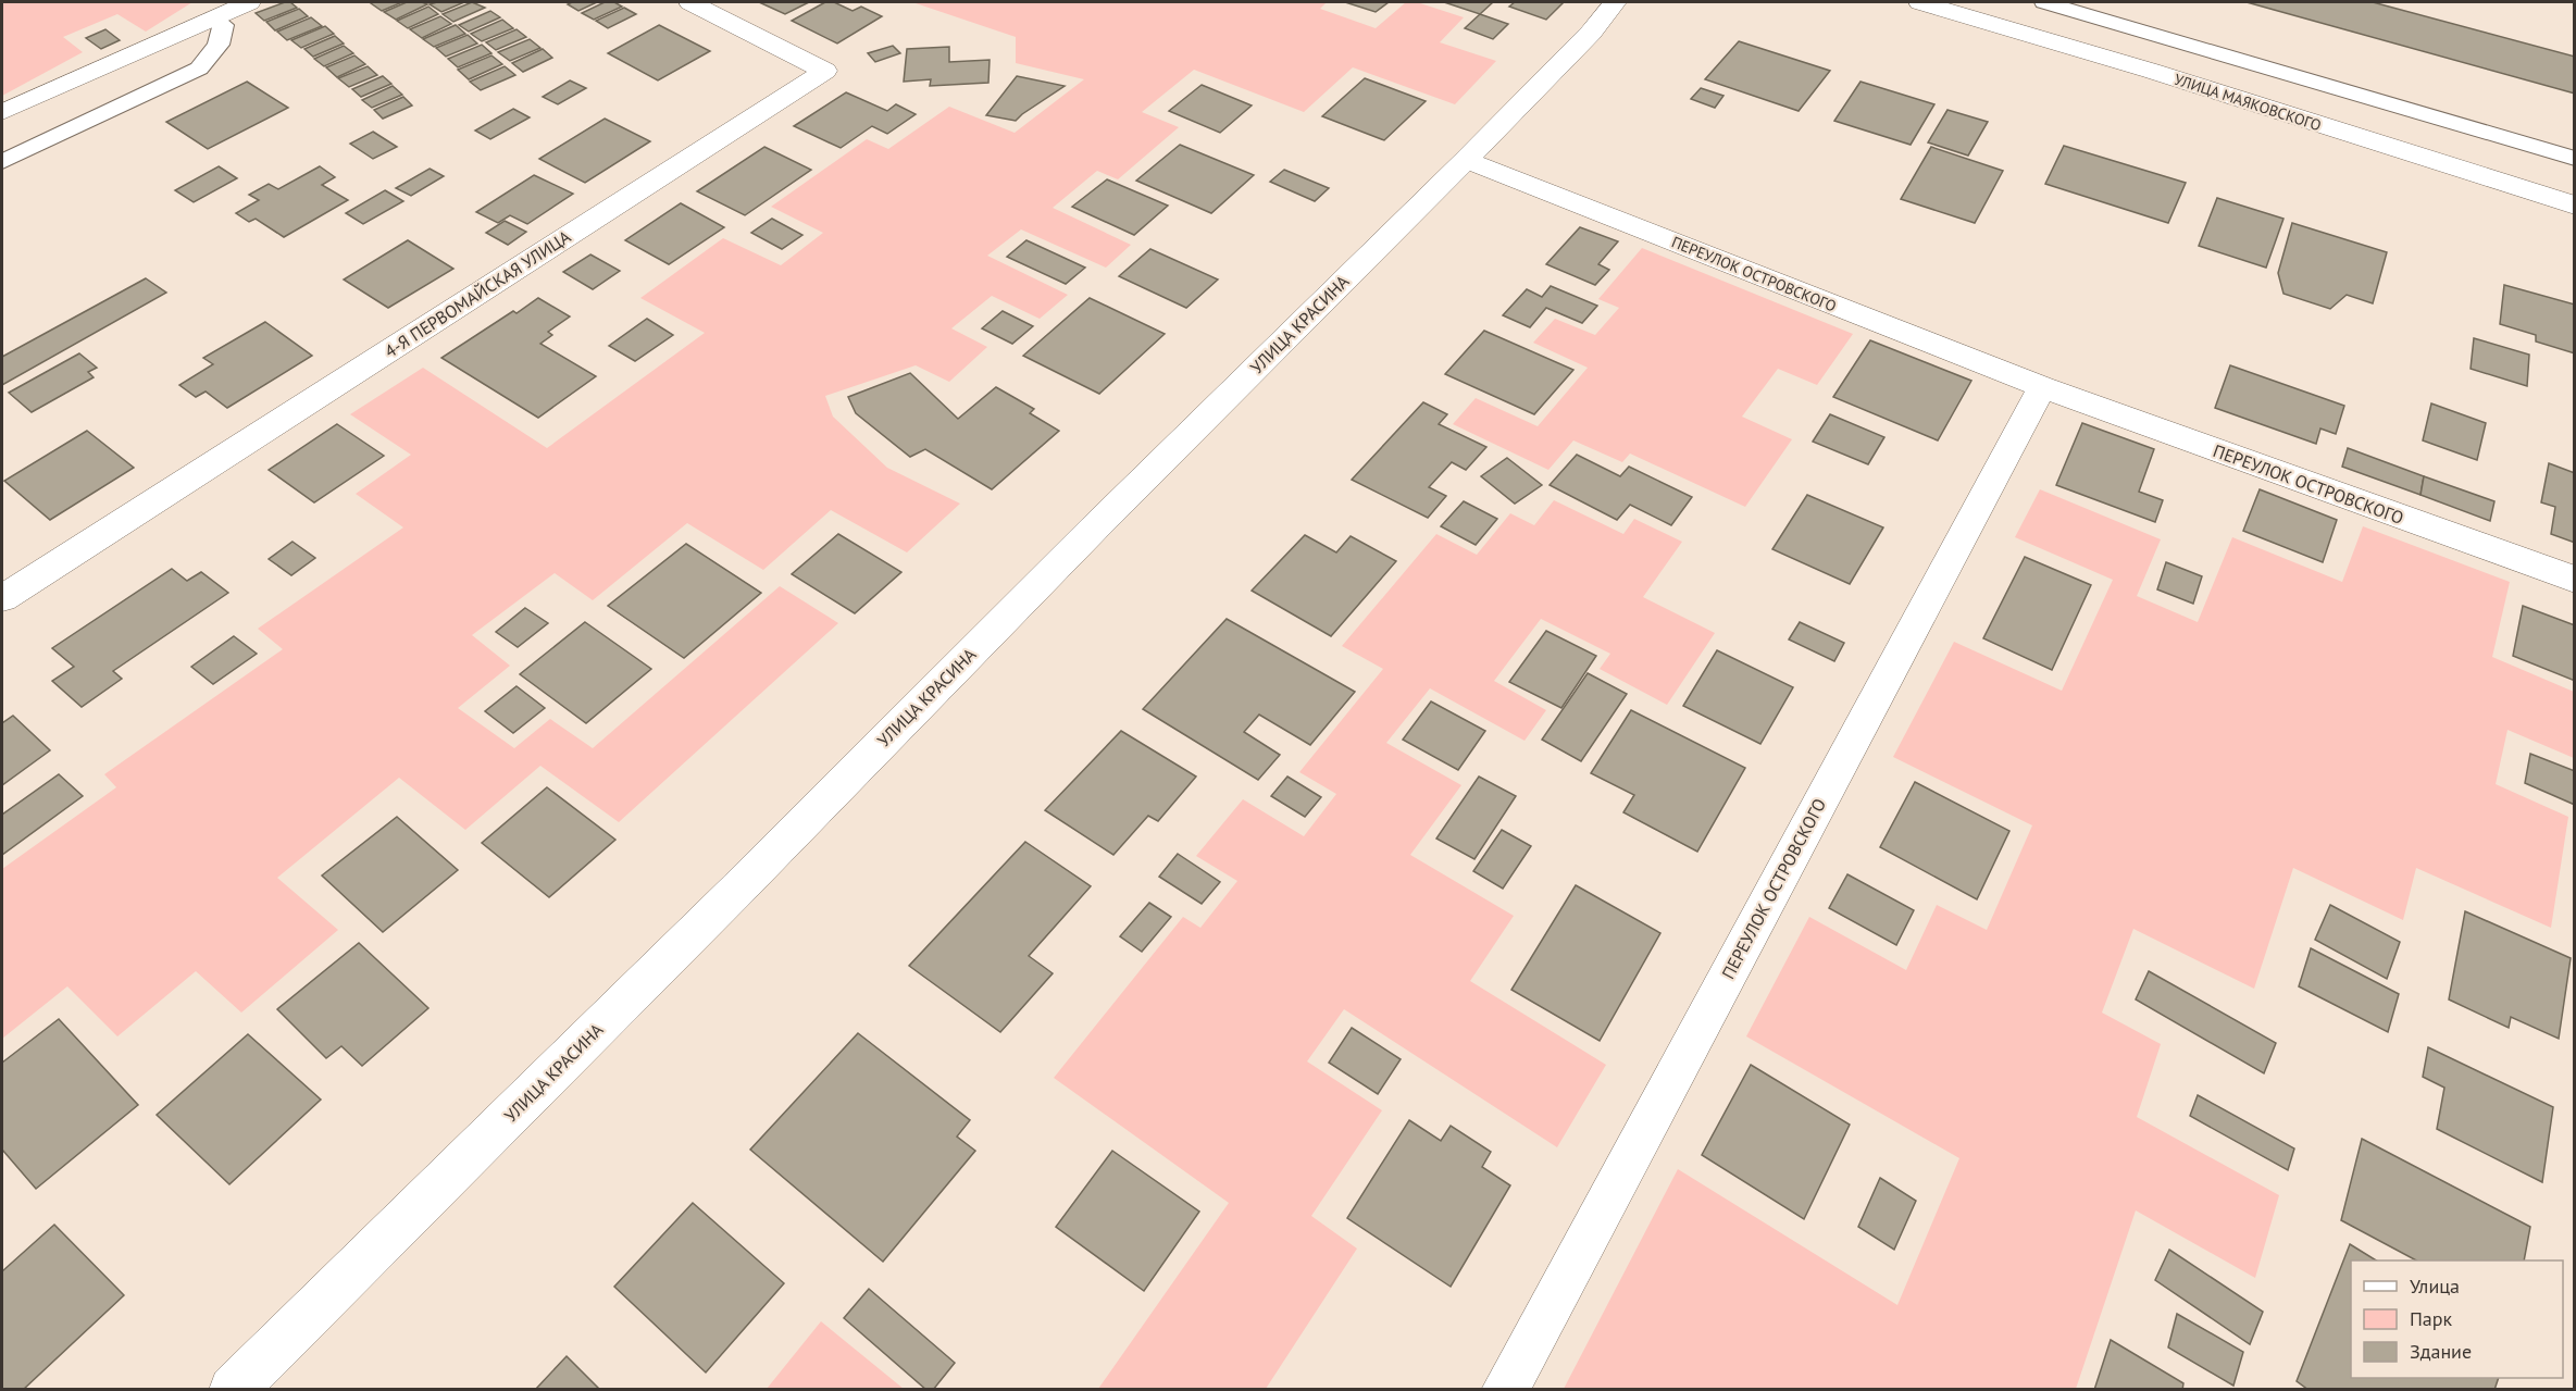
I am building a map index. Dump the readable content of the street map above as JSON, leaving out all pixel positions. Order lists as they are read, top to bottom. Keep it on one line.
{"streets":{"street":["УЛИЦА МАЯКОВСКОГО","ПЕРЕУЛОК ОСТРОВСКОГО","4-Я ПЕРВОМАЙСКАЯ УЛИЦА","УЛИЦА КРАСИНА"]},"crossings":[["ПЕРЕУЛОК ОСТРОВСКОГО","УЛИЦА КРАСИНА"]],"legend":["Улица","Парк","Здание"]}
